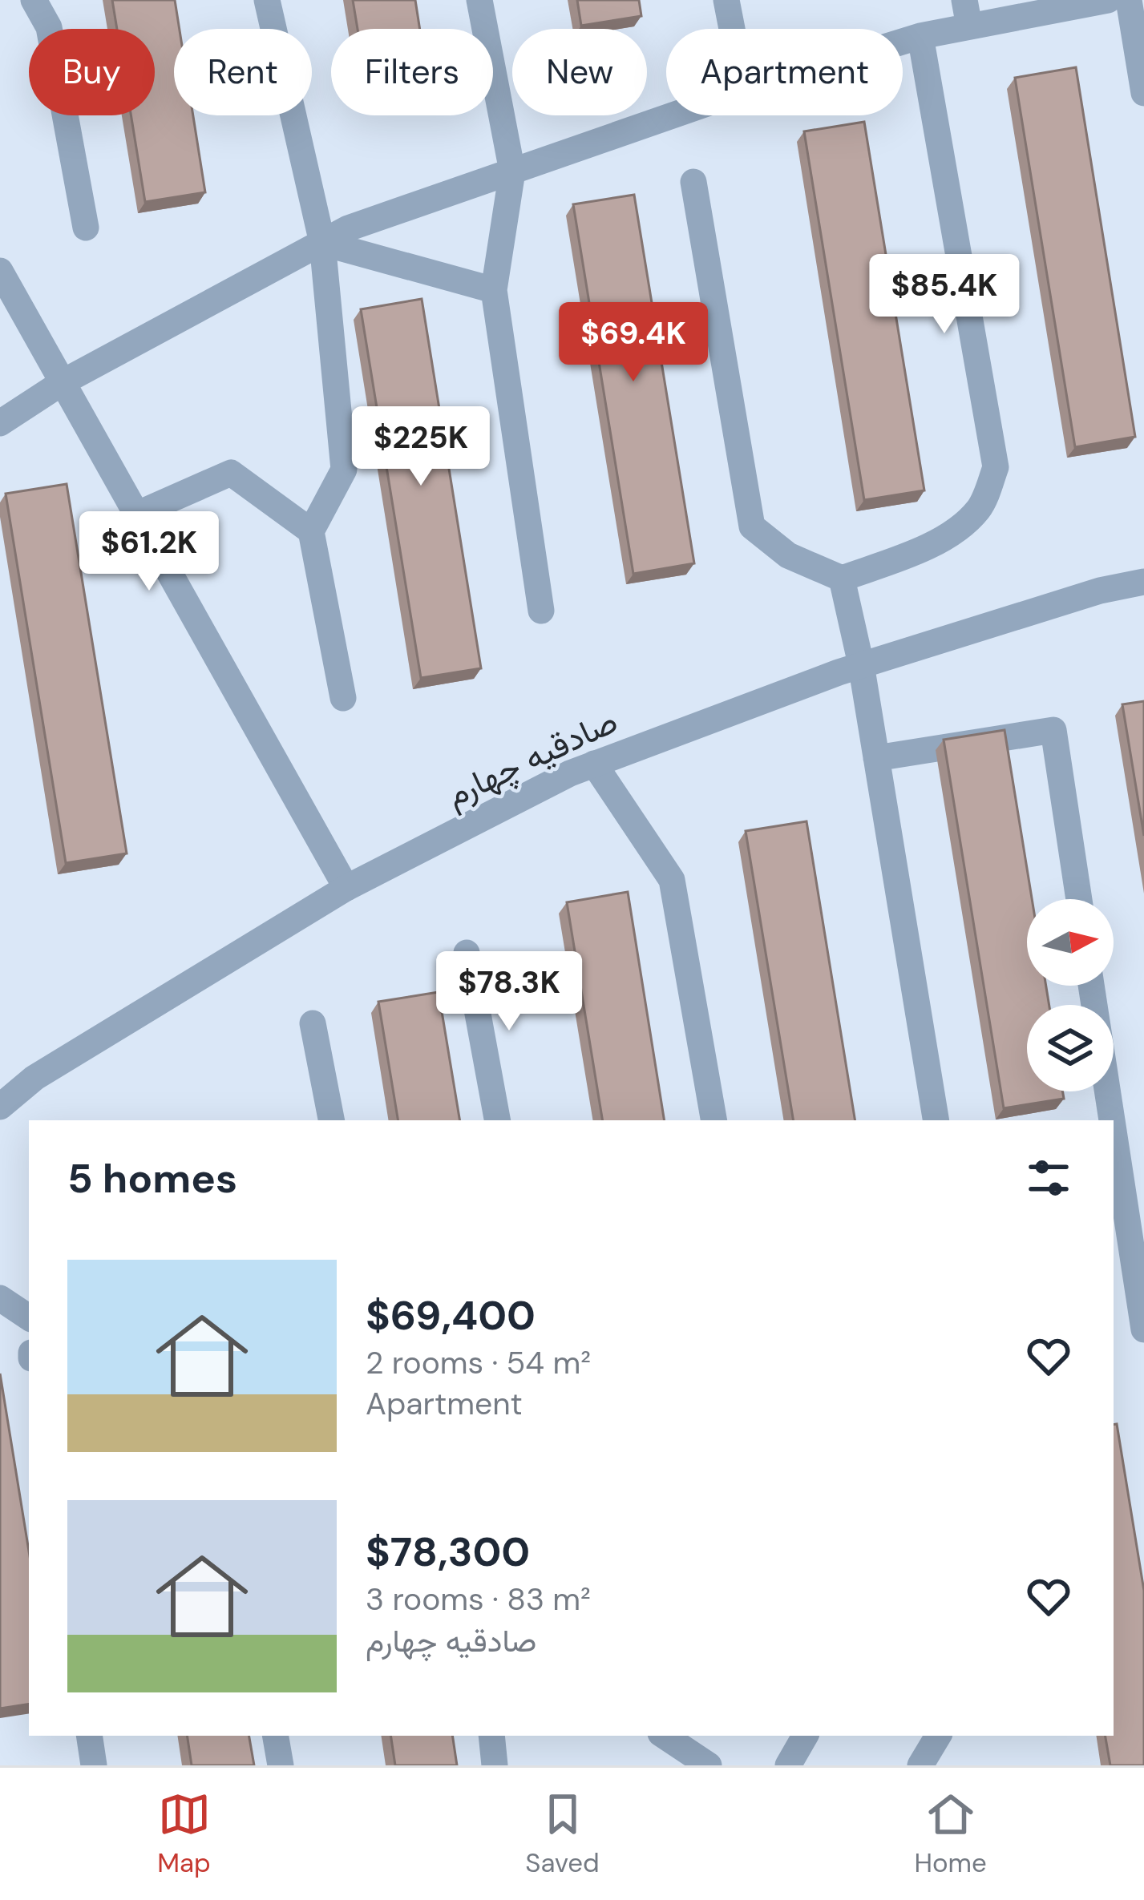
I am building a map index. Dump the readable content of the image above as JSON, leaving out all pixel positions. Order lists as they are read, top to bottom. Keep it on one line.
{"streets":{"street":["صادقیه چهارم"]},"north":"right","page":{"chip":["Buy","Rent","Filters","New","Apartment"],"price":["$85.4K","$69.4K","$225K","$61.2K","$78.3K"],"heading":"5 homes","list":[{"name":"$69,400","note":"2 rooms · 54 m² · Apartment"},{"name":"$78,300","note":"3 rooms · 83 m² · صادقیه چهارم"}],"tabs":["Map","Saved","Home"]}}
